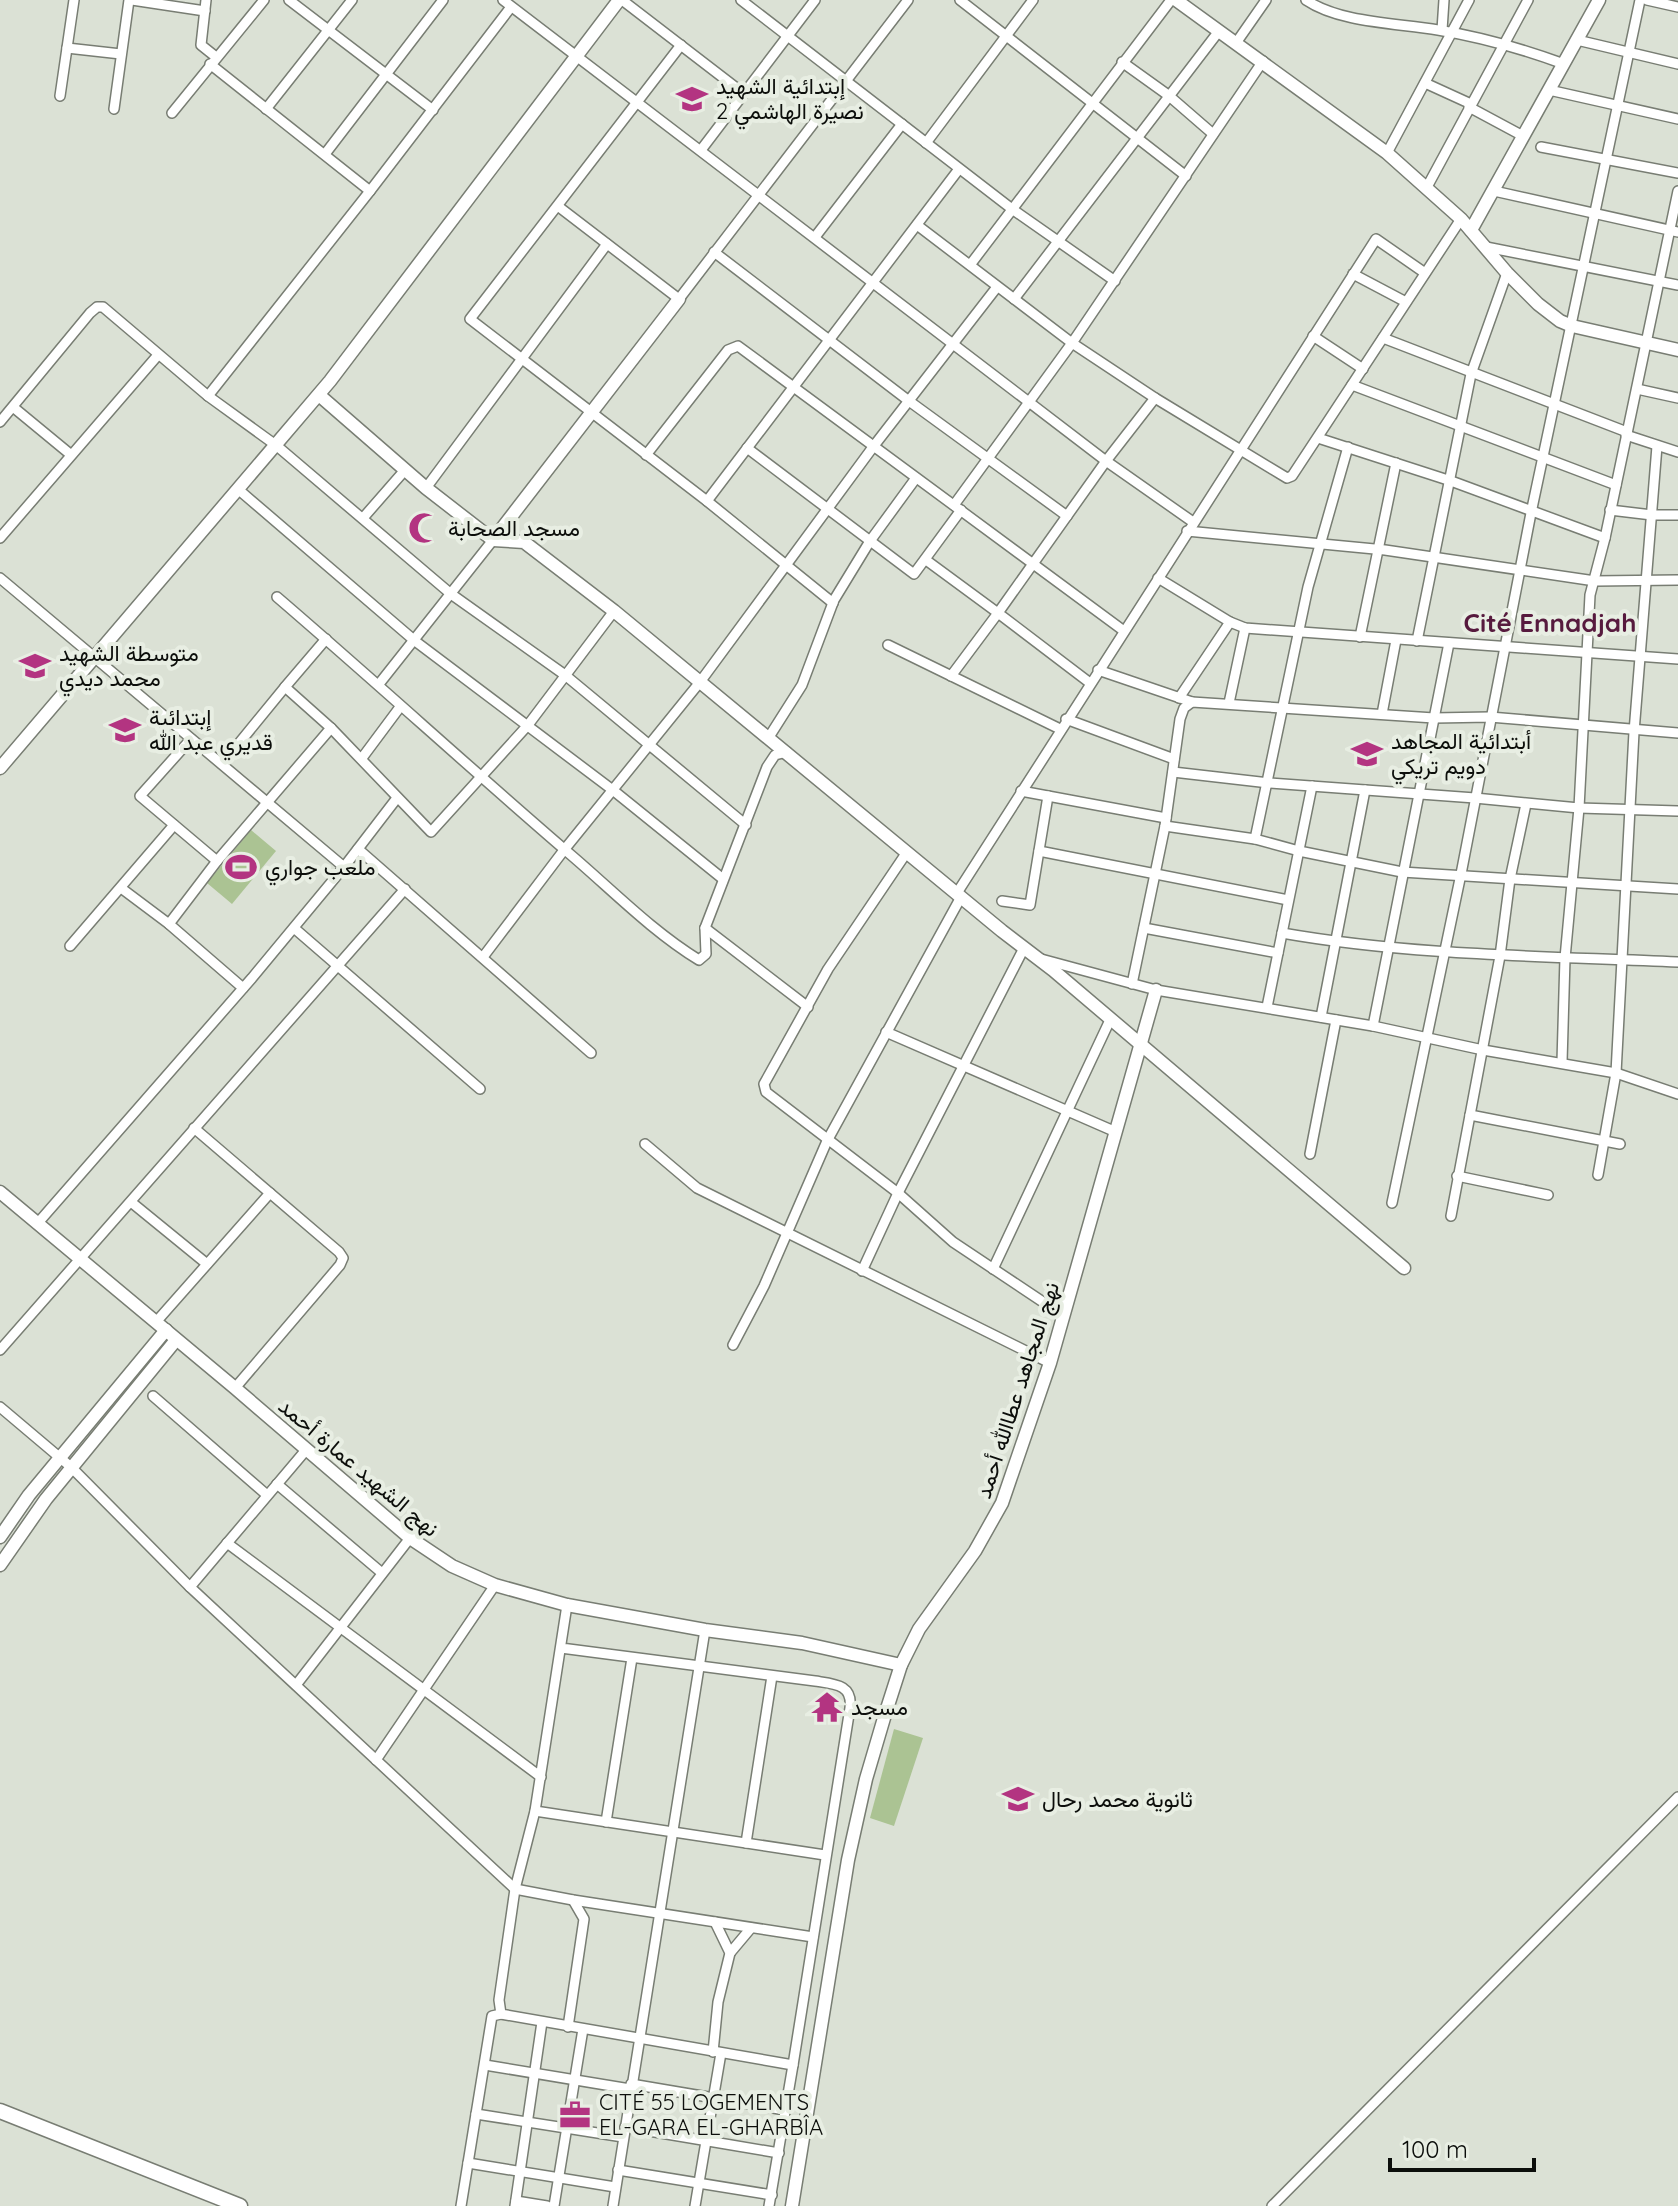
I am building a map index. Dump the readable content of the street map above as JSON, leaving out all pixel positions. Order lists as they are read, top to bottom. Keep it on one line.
{"streets":{"street":["نهج المجاهد عطاالله أحمد","نهج الشهيد عمارة أحمد"]},"crossings":[["نهج المجاهد عطاالله أحمد","نهج الشهيد عمارة أحمد"]],"districts":["Cité Ennadjah"],"places":{"school or university":["إبتدائية الشهيد نصيرة الهاشمي 2","متوسطة الشهيد محمد ديدي","إبتدائية قديري عبد الله","أبتدائية المجاهد دويم تريكي","ثانوية محمد رحال"],"mosque":["مسجد الصحابة"],"sports":["ملعب جواري"],"temple":["مسجد"],"office":["CITÉ 55 LOGEMENTS EL-GARA EL-GHARBÎA"]},"scale_bar":"100 m"}
